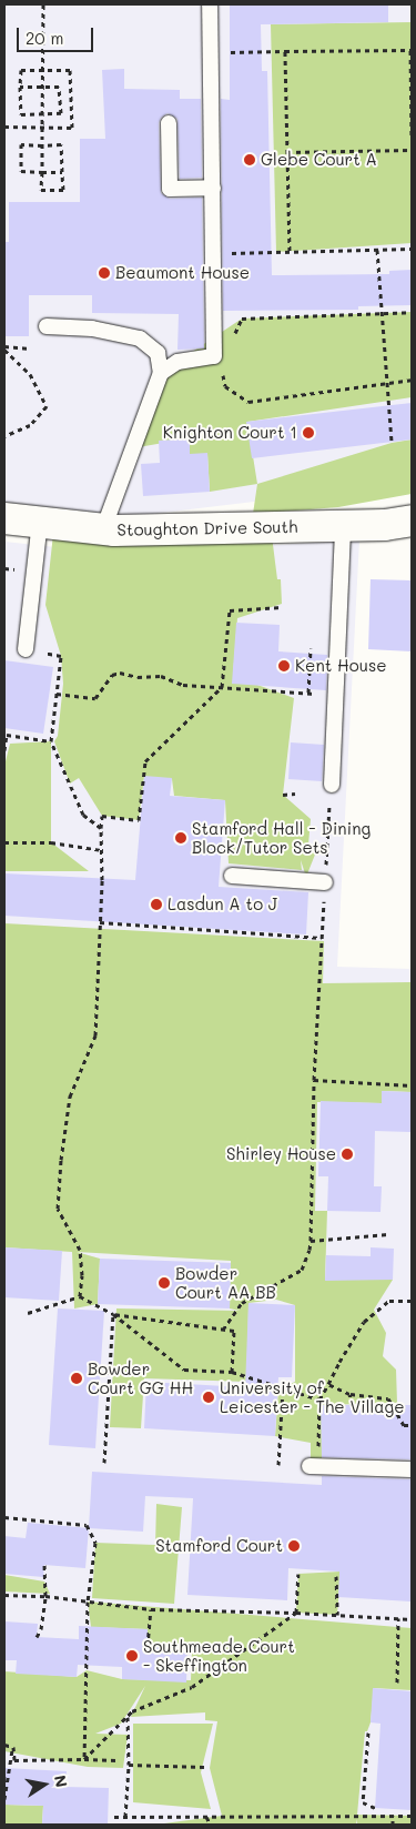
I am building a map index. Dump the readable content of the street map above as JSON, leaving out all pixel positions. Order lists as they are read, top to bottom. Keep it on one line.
{"streets":{"street":["Stoughton Drive South"]},"places":["Glebe Court A","Beaumont House","Knighton Court 1","Kent House","Stamford Hall - Dining Block/Tutor Sets","Lasdun A to J","Shirley House","Bowder Court AA BB","Bowder Court GG HH","University of Leicester - The Village","Stamford Court","Southmeade Court - Skeffington"],"scale_bar":"20 m","north":"right"}
